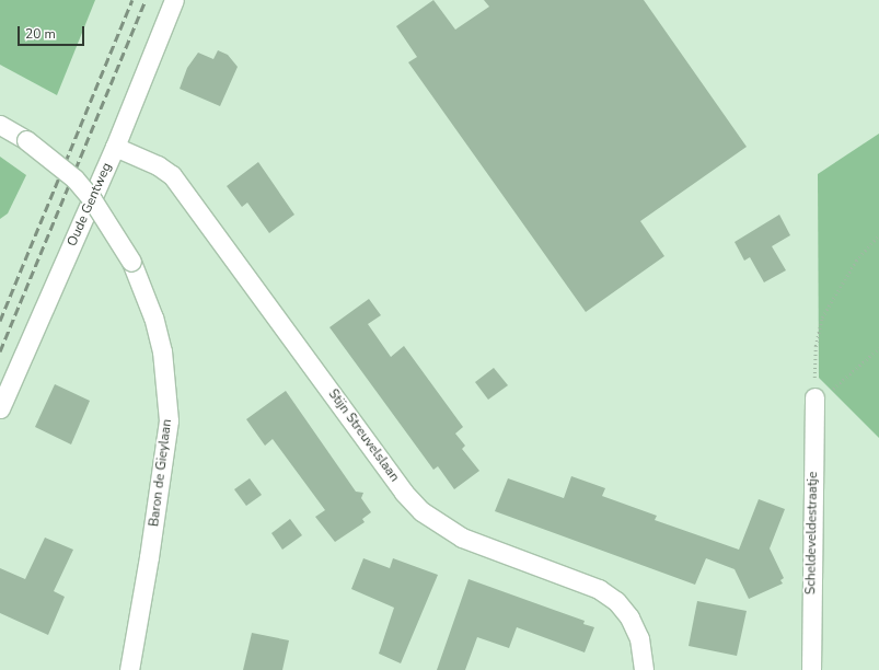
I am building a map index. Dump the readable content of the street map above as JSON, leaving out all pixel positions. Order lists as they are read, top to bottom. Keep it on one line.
{"streets":{"street":["Oude Gentweg","Stijn Streuvelslaan","Baron de Gieylaan","Scheldeveldestraatje"]},"crossings":[["Oude Gentweg","Stijn Streuvelslaan"]],"scale_bar":"20 m"}
